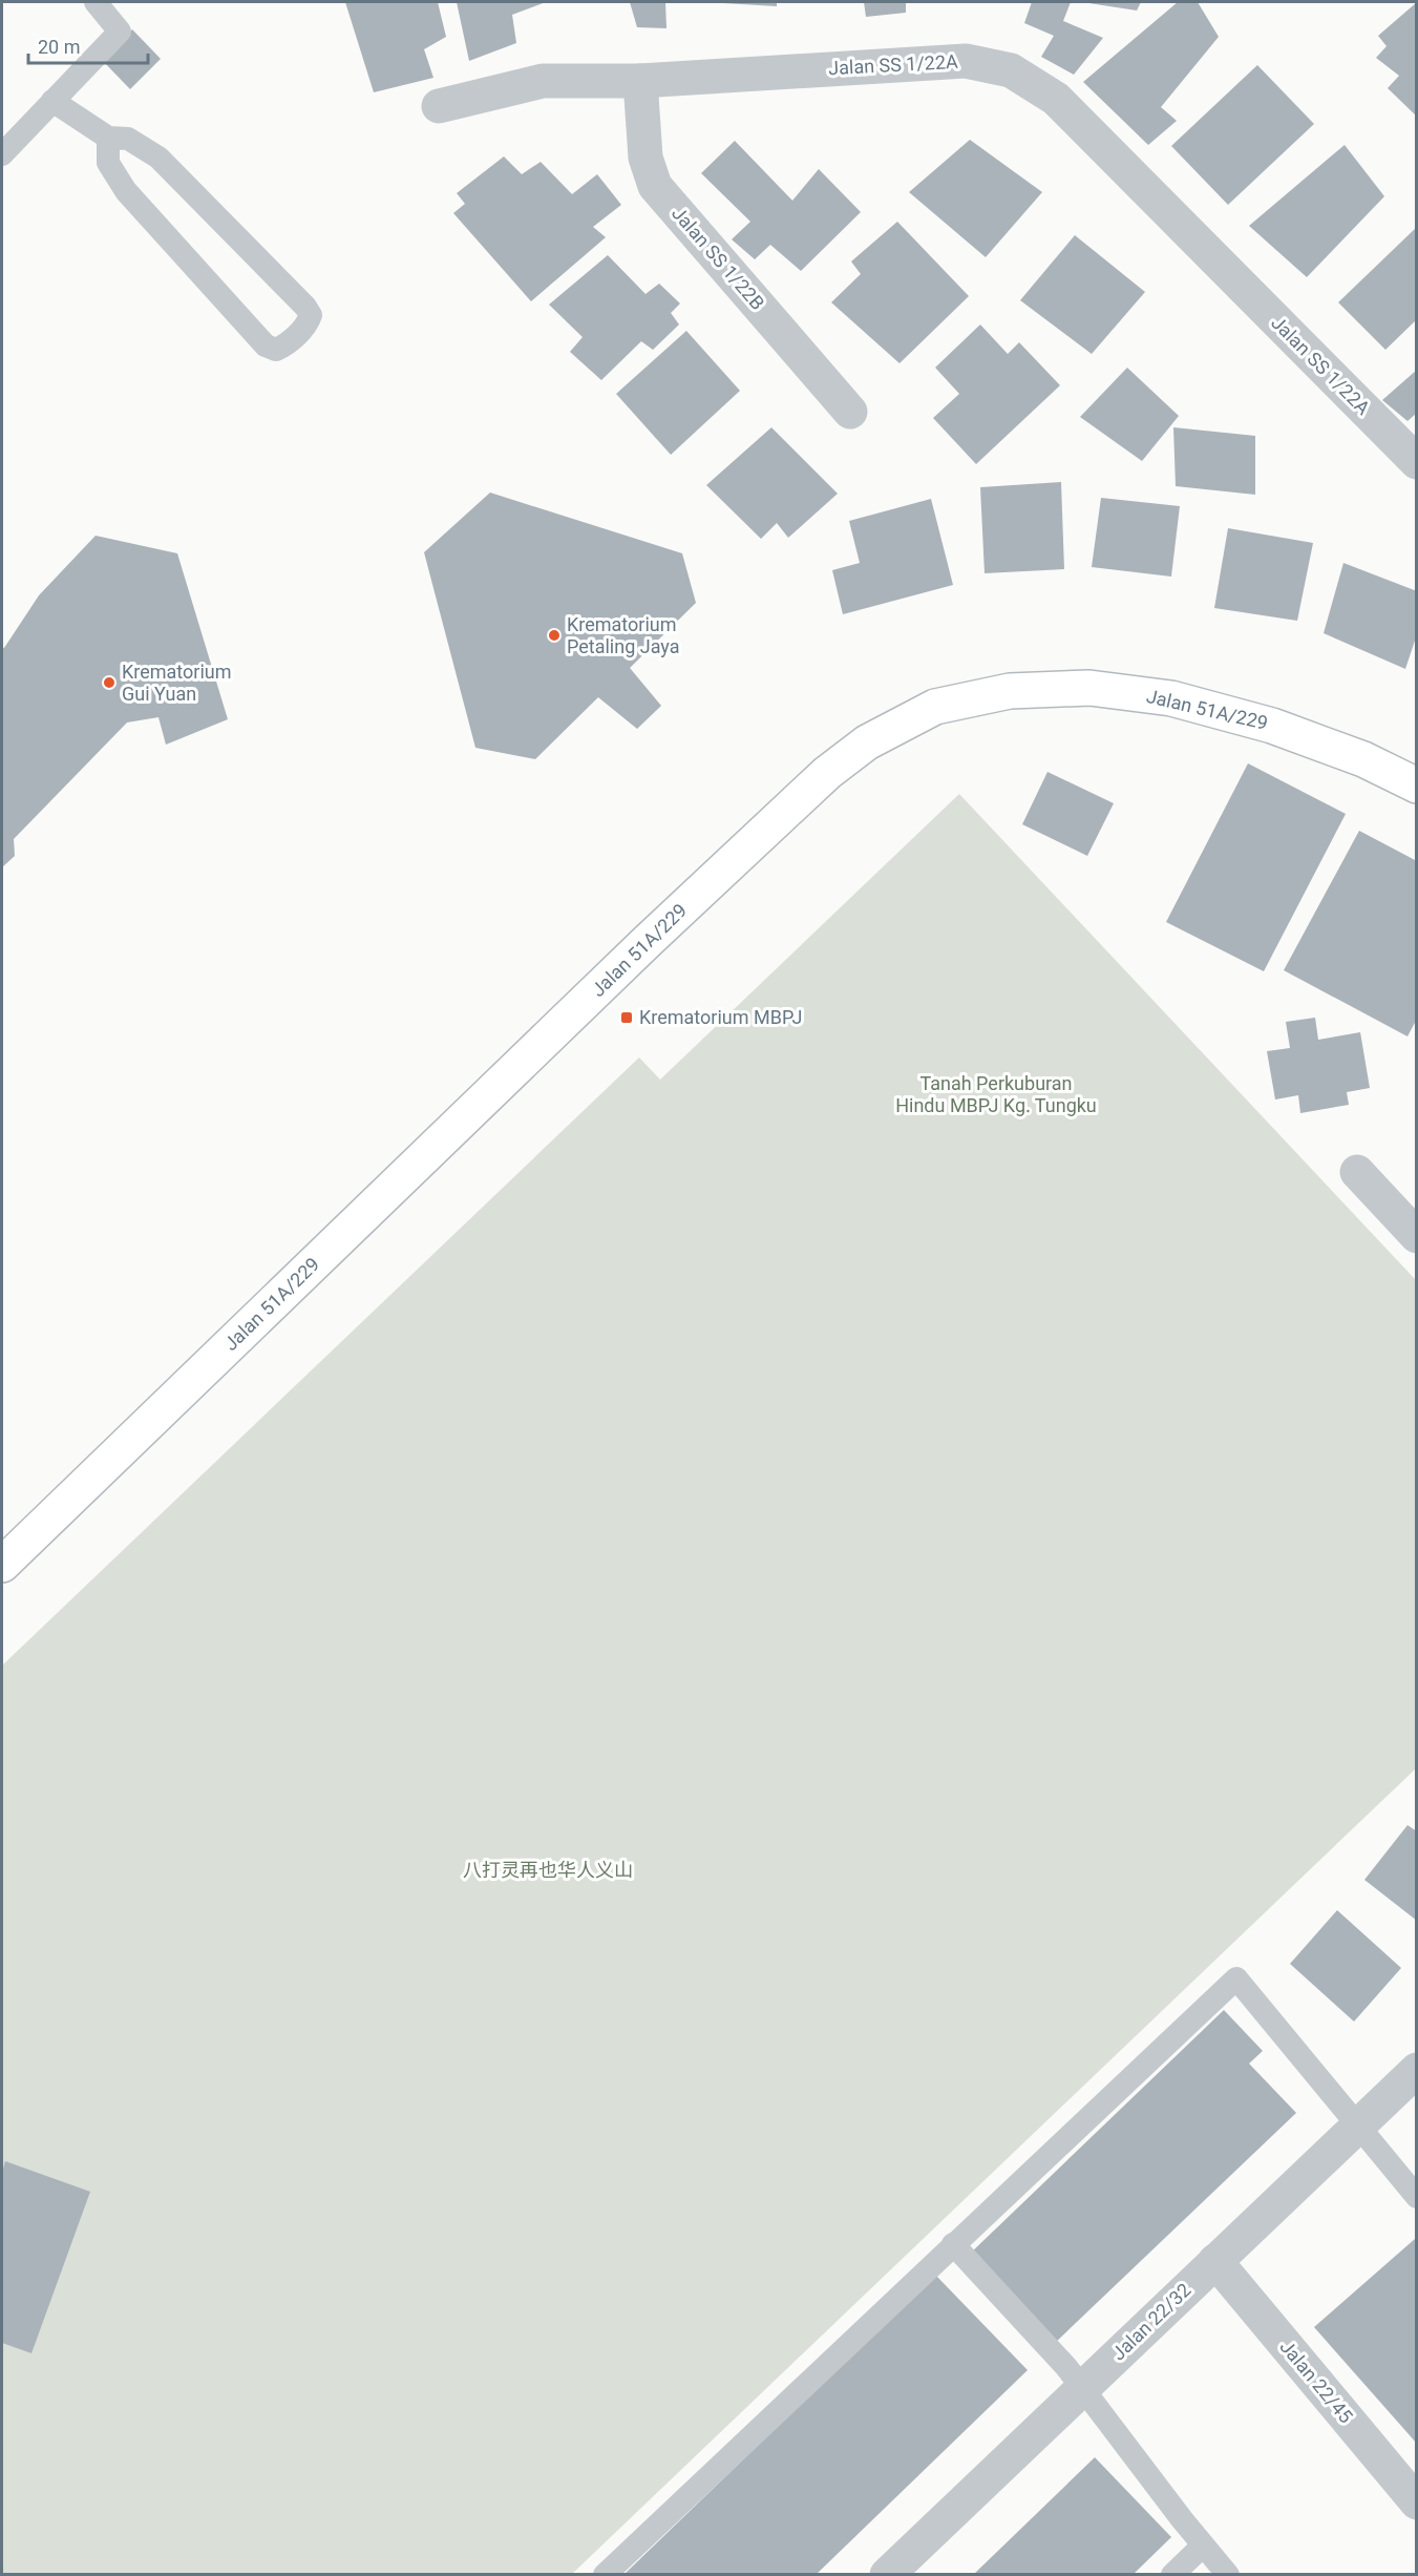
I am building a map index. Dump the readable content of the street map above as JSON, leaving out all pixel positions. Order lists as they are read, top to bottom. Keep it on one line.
{"streets":{"street":["Jalan SS 1/22A","Jalan SS 1/22B","Jalan 51A/229","Jalan 22/32","Jalan 22/45"]},"crossings":[["Jalan SS 1/22A","Jalan SS 1/22B"],["Jalan 22/32","Jalan 22/45"]],"parks":["Tanah Perkuburan Hindu MBPJ Kg. Tungku","八打灵再也华人义山"],"places":{"other":["Krematorium Petaling Jaya","Krematorium Gui Yuan"],"transit":["Krematorium MBPJ"]},"scale_bar":"20 m"}
